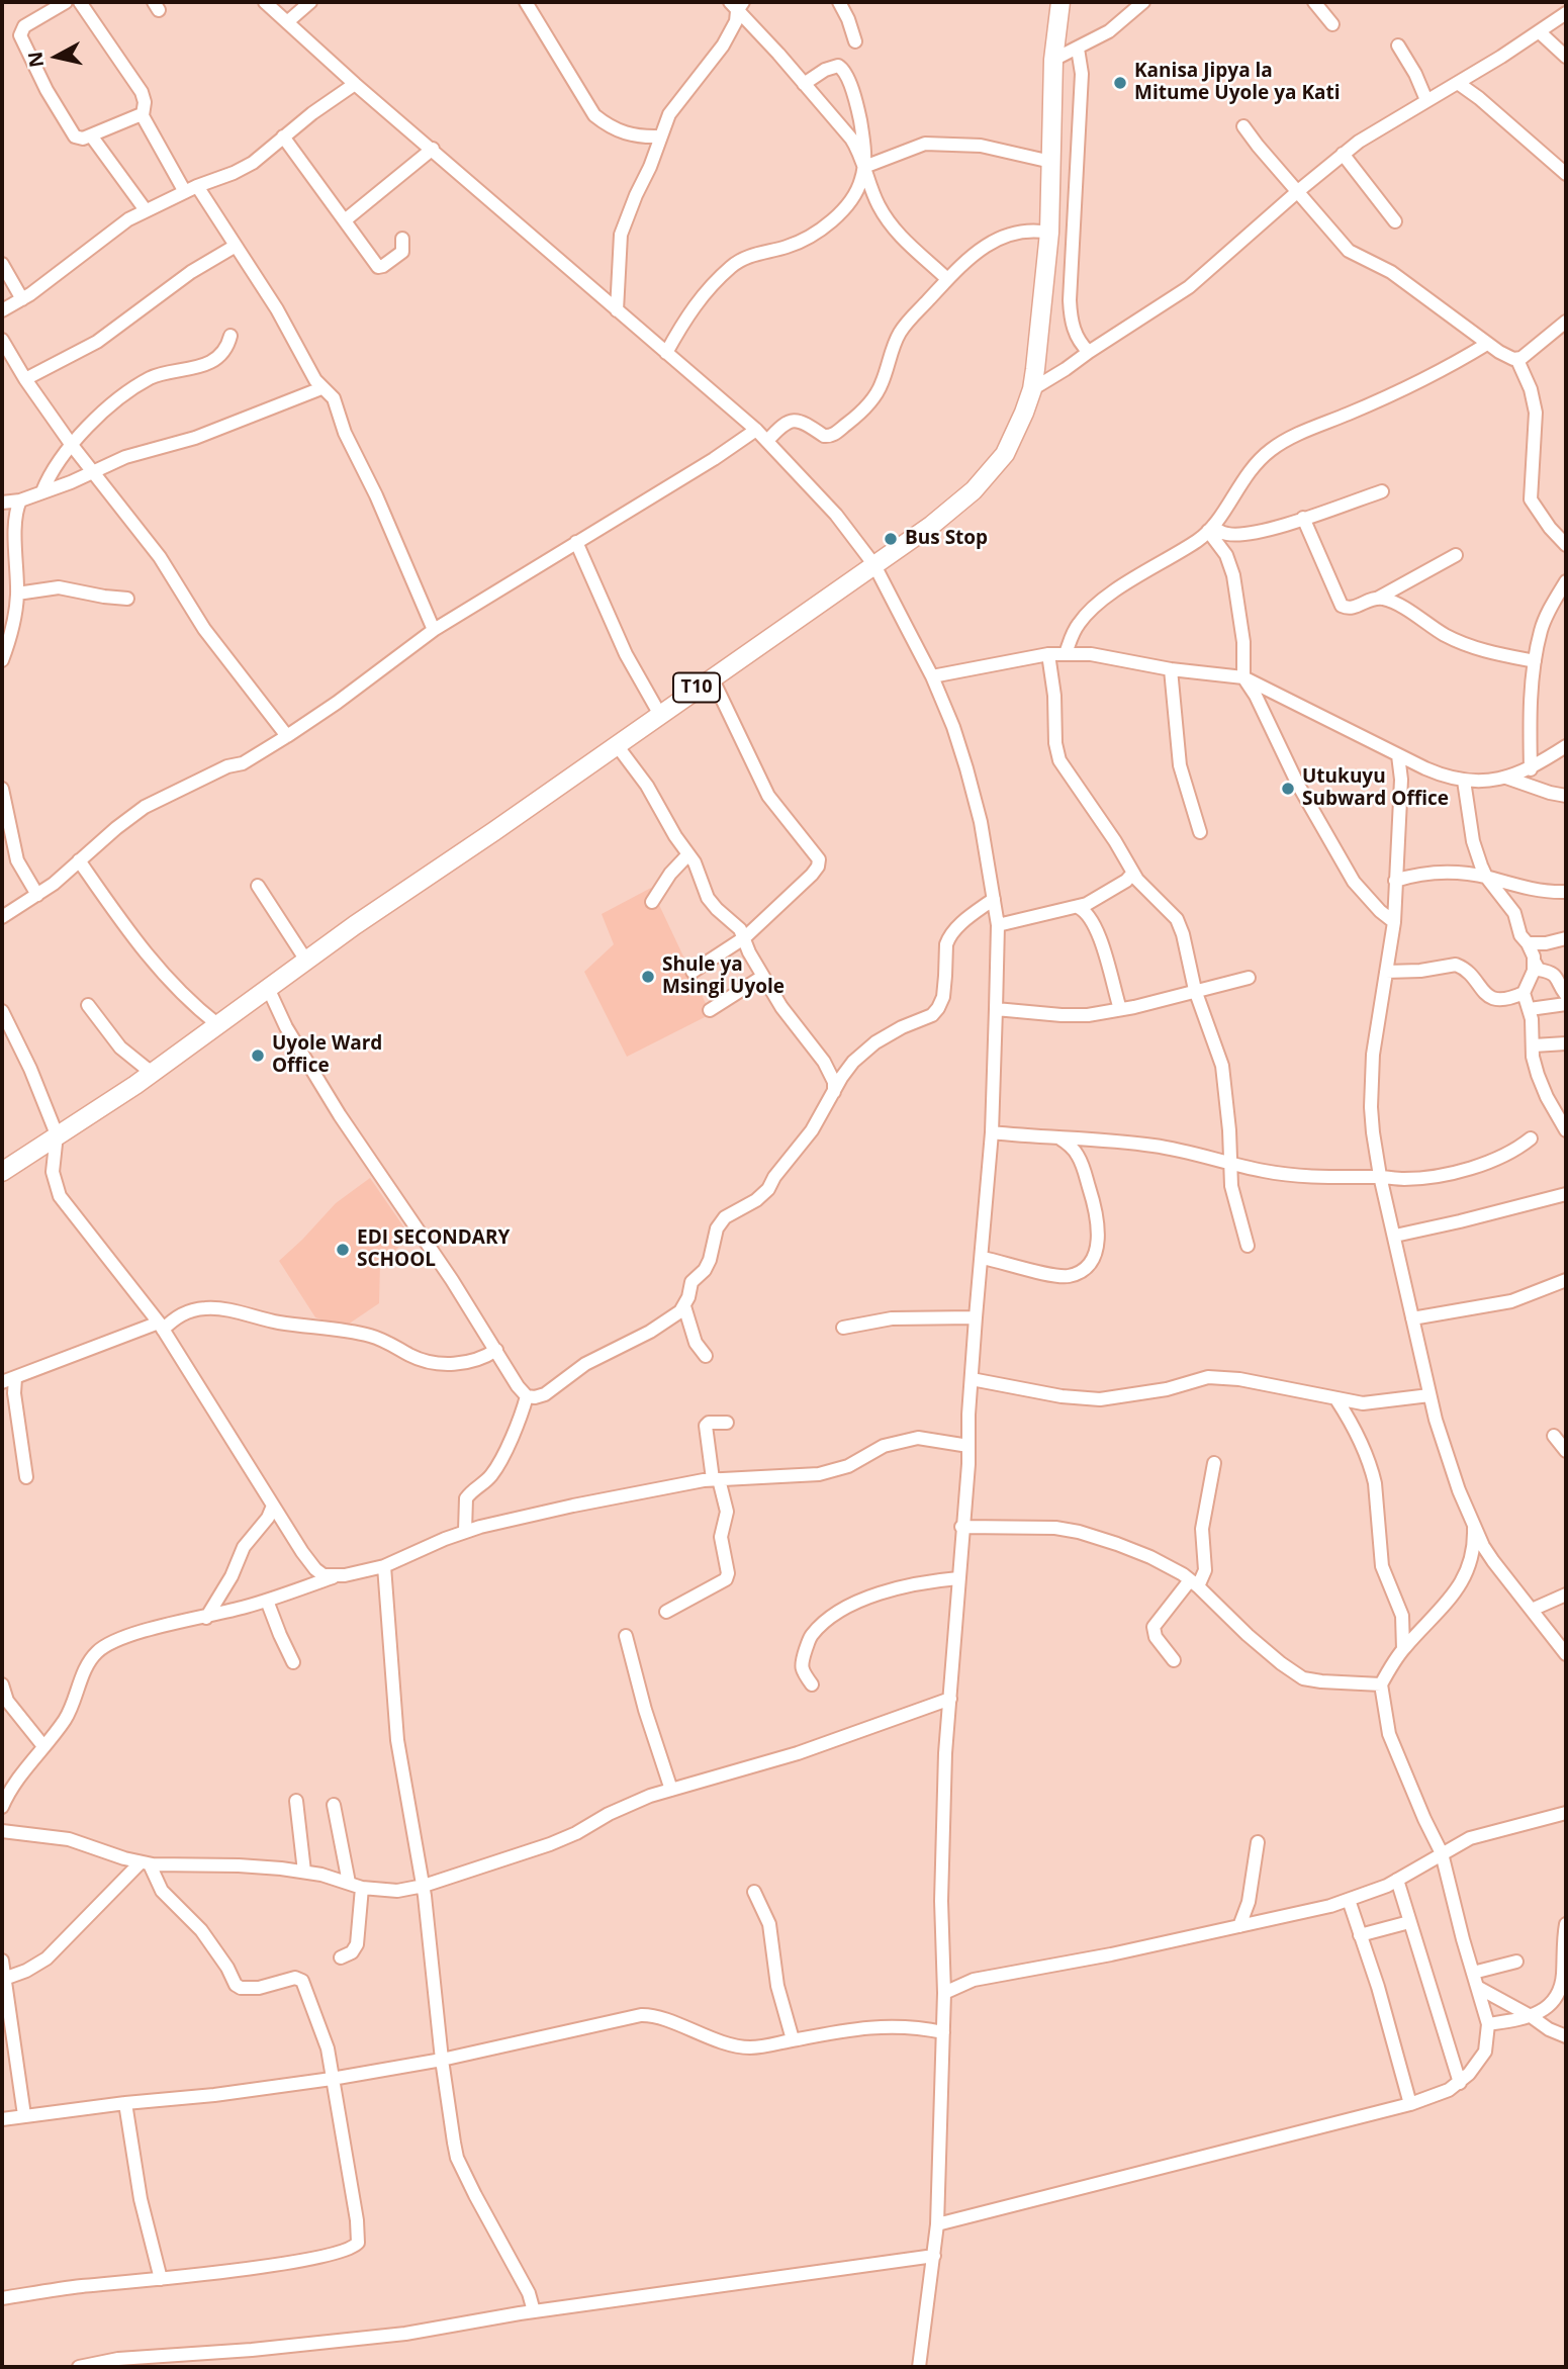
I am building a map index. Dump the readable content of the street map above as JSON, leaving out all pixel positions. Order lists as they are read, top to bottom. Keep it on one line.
{"streets":{"highway":["T10"]},"places":["Kanisa Jipya la Mitume Uyole ya Kati","Bus Stop","Utukuyu Subward Office","Shule ya Msingi Uyole","Uyole Ward Office","EDI SECONDARY SCHOOL"],"north":"left"}
